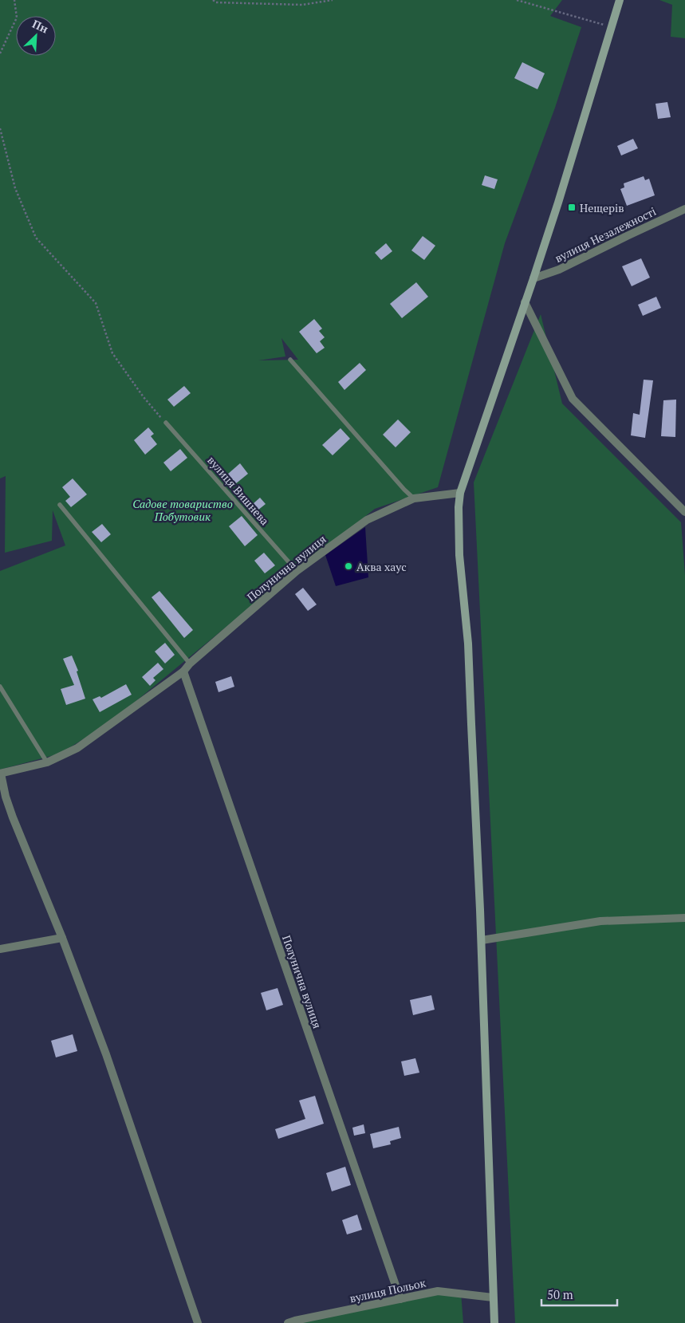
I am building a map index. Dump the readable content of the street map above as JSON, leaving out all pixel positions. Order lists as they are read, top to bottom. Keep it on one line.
{"streets":{"street":["вулиця Незалежності","Полунична вулиця","вулиця Польок"],"lane":["вулиця Вишнева"]},"crossings":[["вулиця Вишнева","Полунична вулиця"],["Полунична вулиця","вулиця Польок"]],"parks":["Садове товариство Побутовик"],"places":{"transit":["Нещерів"],"other":["Аква хаус"]},"scale_bar":"50 m","north":"top right"}
